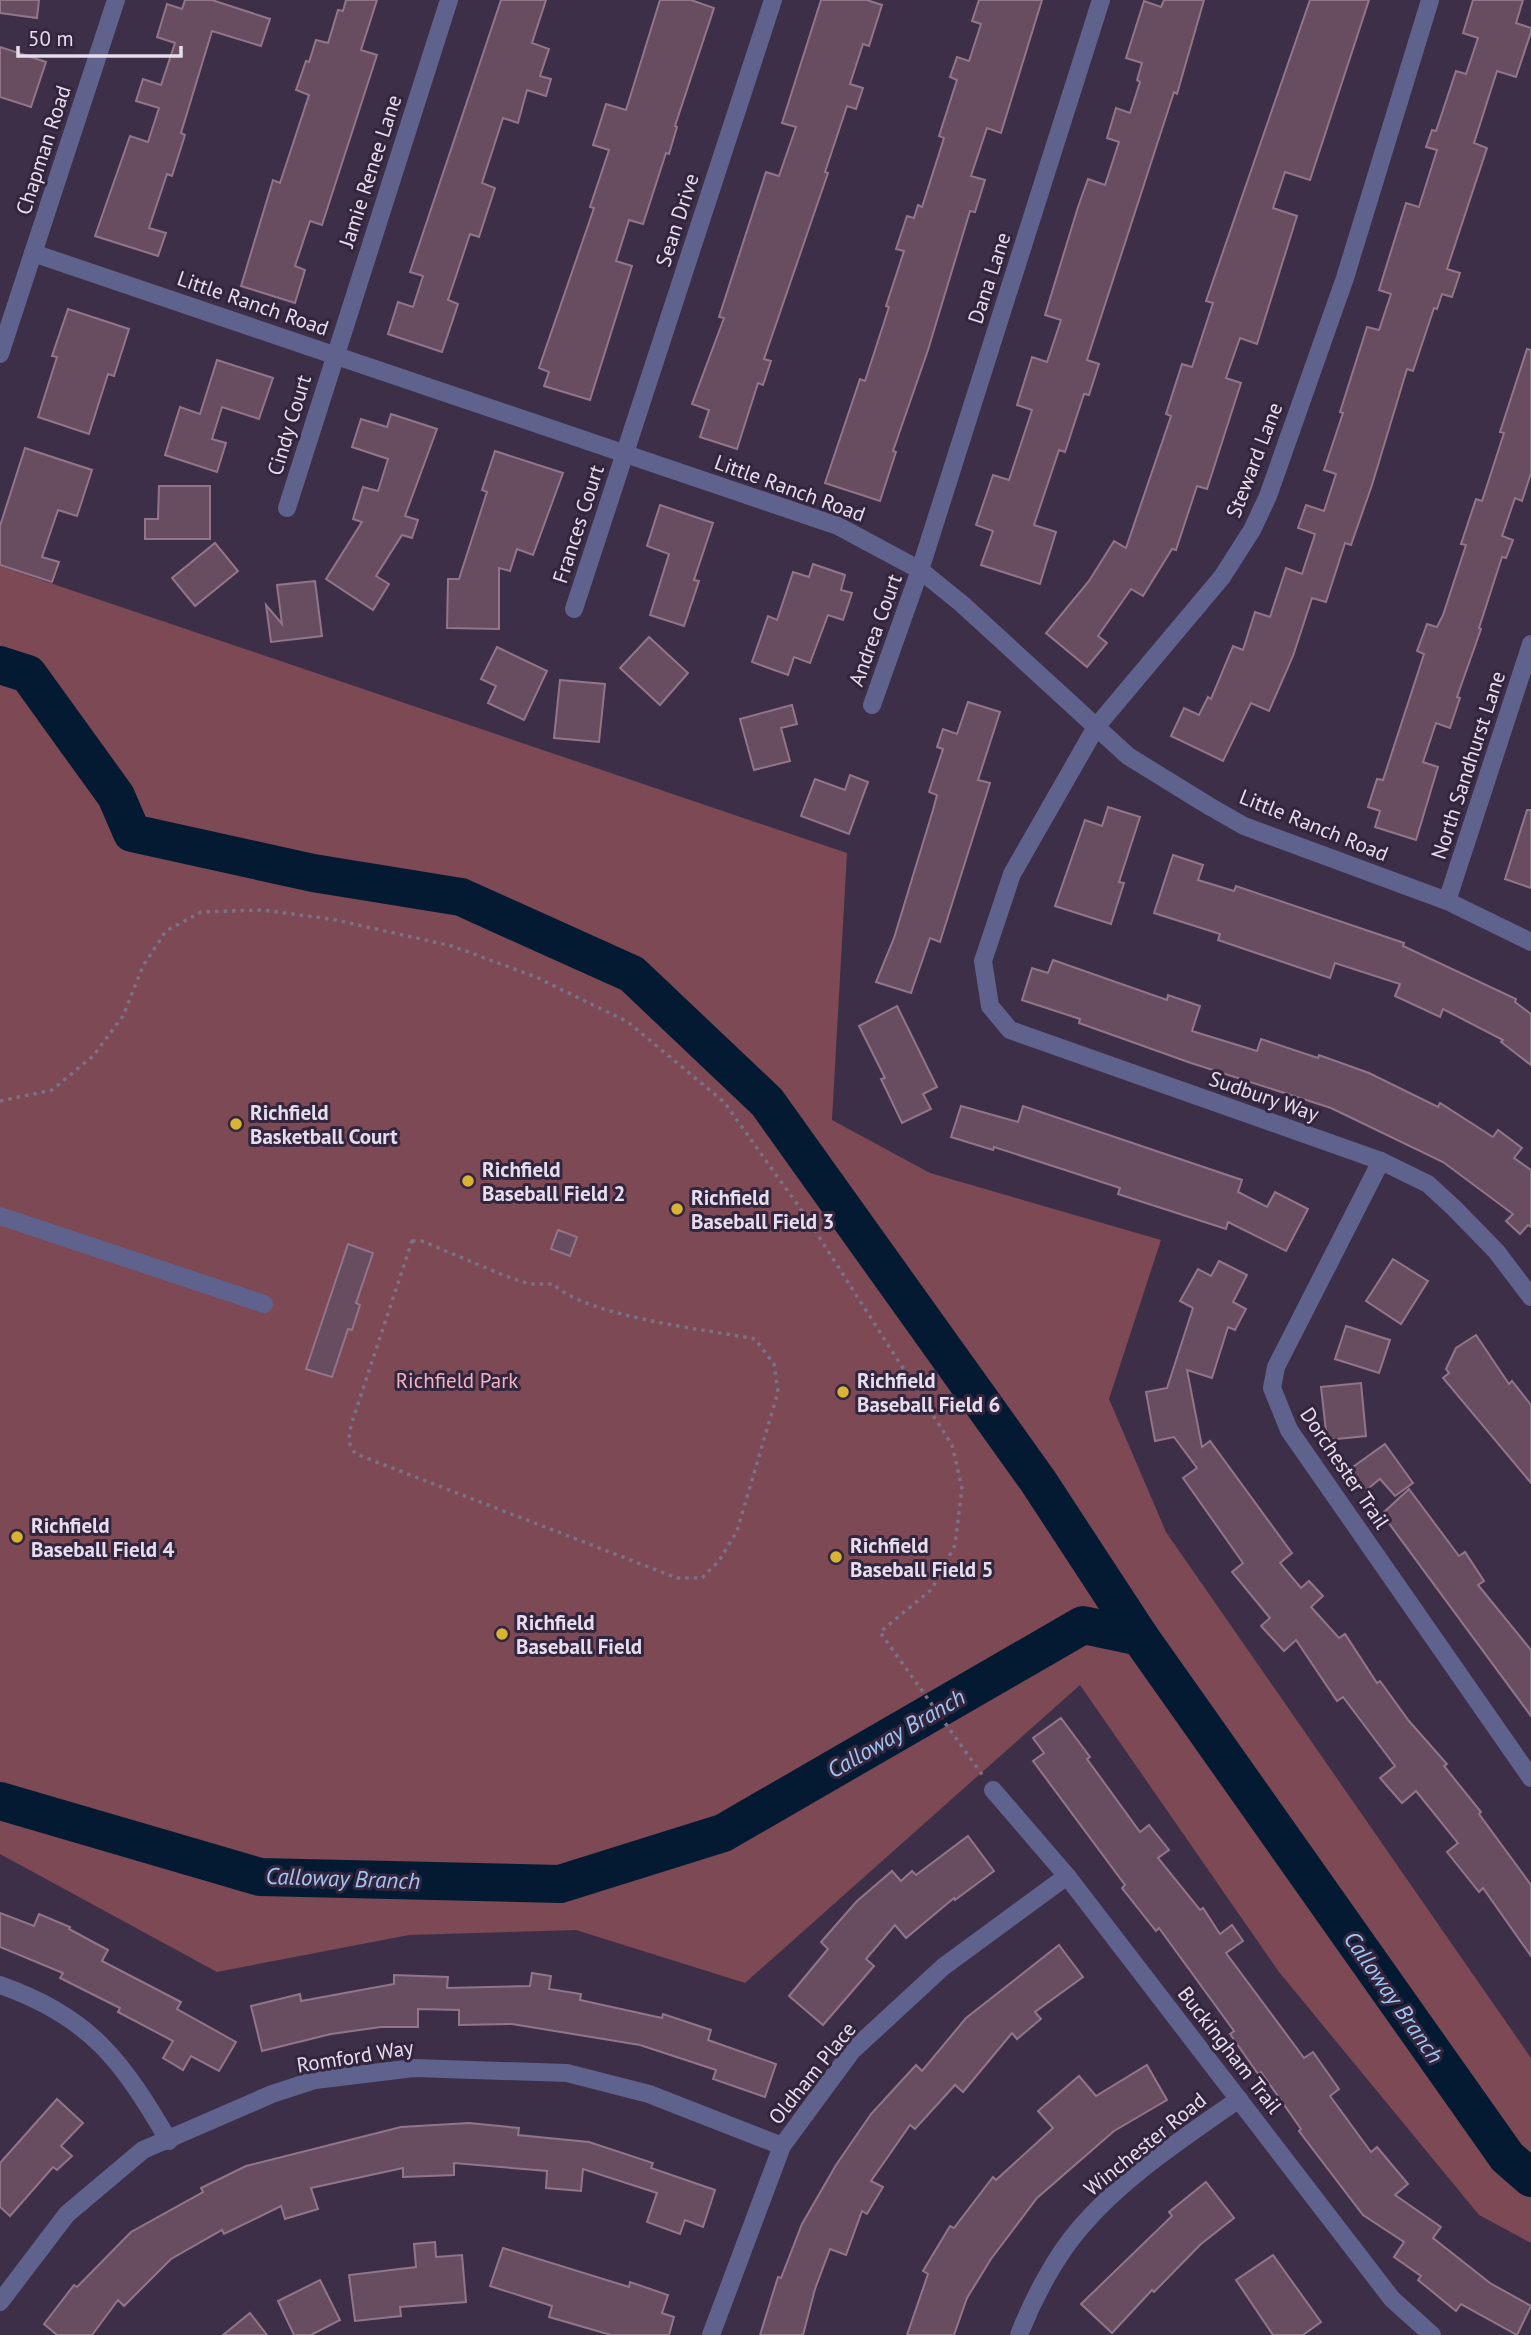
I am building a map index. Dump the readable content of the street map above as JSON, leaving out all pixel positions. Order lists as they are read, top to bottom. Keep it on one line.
{"streets":{"street":["Chapman Road","Jamie Renee Lane","Sean Drive","Dana Lane","Little Ranch Road","Cindy Court","Steward Lane","Frances Court","Andrea Court","North Sandhurst Lane","Sudbury Way","Dorchester Trail","Buckingham Trail","Romford Way","Oldham Place","Winchester Road"]},"crossings":[["Chapman Road","Little Ranch Road"],["Jamie Renee Lane","Little Ranch Road"],["Jamie Renee Lane","Cindy Court"],["Sean Drive","Little Ranch Road"],["Sean Drive","Frances Court"],["Dana Lane","Little Ranch Road"],["Dana Lane","Andrea Court"],["Little Ranch Road","Cindy Court"],["Little Ranch Road","Steward Lane"],["Little Ranch Road","Frances Court"],["Little Ranch Road","Andrea Court"],["Little Ranch Road","North Sandhurst Lane"],["Steward Lane","Sudbury Way"],["Sudbury Way","Dorchester Trail"],["Buckingham Trail","Oldham Place"],["Buckingham Trail","Winchester Road"],["Romford Way","Oldham Place"]],"water":["Calloway Branch"],"parks":["Richfield Park"],"places":["Richfield Basketball Court","Richfield Baseball Field 2","Richfield Baseball Field 3","Richfield Baseball Field 6","Richfield Baseball Field 4","Richfield Baseball Field 5","Richfield Baseball Field"],"scale_bar":"50 m"}
